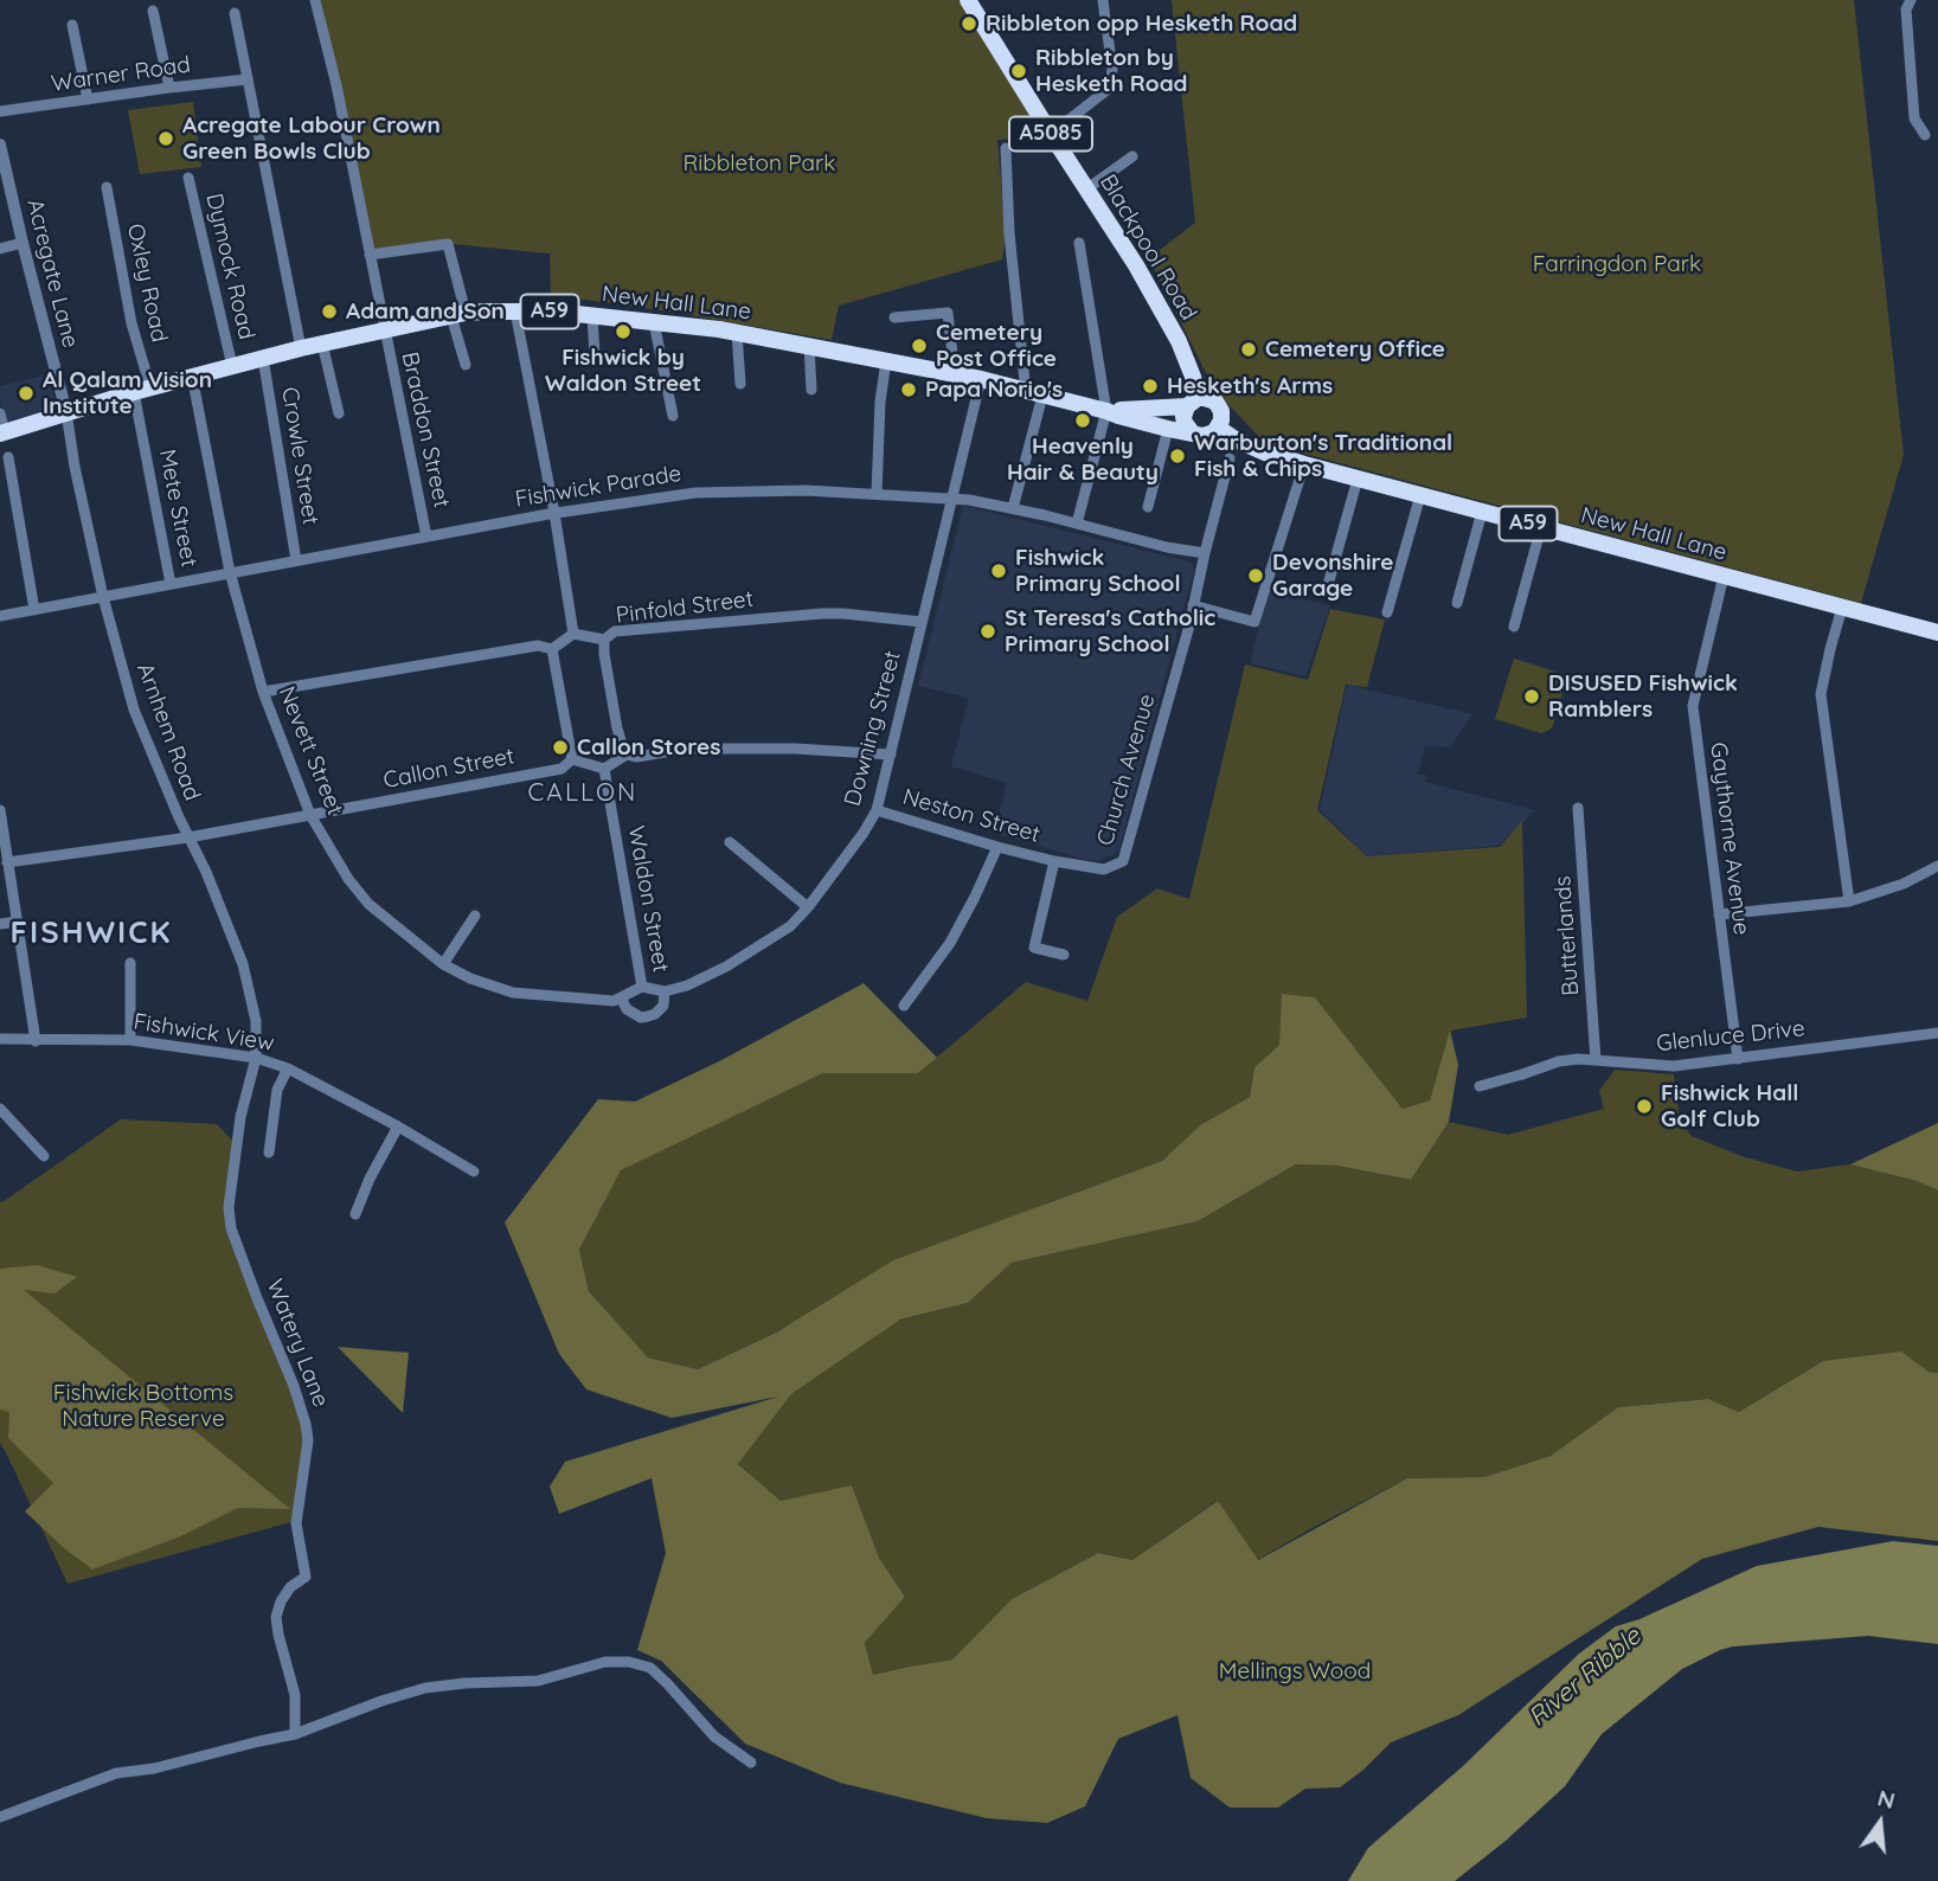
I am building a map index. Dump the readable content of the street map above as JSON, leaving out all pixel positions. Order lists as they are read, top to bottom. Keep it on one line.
{"streets":{"highway":["A5085","Blackpool Road","New Hall Lane","A59"],"street":["Warner Road","Dymock Road","Acregate Lane","Oxley Road","Braddon Street","Crowle Street","Fishwick Parade","Mete Street","Pinfold Street","Downing Street","Arnhem Road","Nevett Street","Callon Street","Church Avenue","Neston Street","Gaythorne Avenue","Waldon Street","Butterlands","Fishwick View","Glenluce Drive","Watery Lane"]},"crossings":[["Blackpool Road","New Hall Lane"],["Blackpool Road","A59"],["Dymock Road","New Hall Lane"],["Acregate Lane","New Hall Lane"],["Acregate Lane","Arnhem Road"],["Oxley Road","New Hall Lane"],["Oxley Road","Mete Street"],["New Hall Lane","A59"],["New Hall Lane","Braddon Street"],["New Hall Lane","Crowle Street"],["New Hall Lane","Mete Street"],["New Hall Lane","Downing Street"],["New Hall Lane","Arnhem Road"],["New Hall Lane","Nevett Street"],["New Hall Lane","Gaythorne Avenue"],["Braddon Street","Fishwick Parade"],["Crowle Street","Fishwick Parade"],["Fishwick Parade","Mete Street"],["Fishwick Parade","Downing Street"],["Fishwick Parade","Arnhem Road"],["Fishwick Parade","Nevett Street"],["Fishwick Parade","Church Avenue"],["Pinfold Street","Downing Street"],["Downing Street","Neston Street"],["Arnhem Road","Callon Street"],["Arnhem Road","Fishwick View"],["Arnhem Road","Watery Lane"],["Nevett Street","Callon Street"],["Nevett Street","Waldon Street"],["Church Avenue","Neston Street"],["Gaythorne Avenue","Glenluce Drive"],["Butterlands","Glenluce Drive"],["Fishwick View","Watery Lane"]],"districts":["CALLON","FISHWICK"],"water":["River Ribble"],"parks":["Ribbleton Park","Farringdon Park","Fishwick Bottoms Nature Reserve","Mellings Wood"],"places":["Ribbleton opp Hesketh Road","Ribbleton by Hesketh Road","Acregate Labour Crown Green Bowls Club","Adam and Son","Fishwick by Waldon Street","Cemetery Post Office","Cemetery Office","Hesketh's Arms","Papa Norio's","Al Qalam Vision Institute","Heavenly Hair & Beauty","Warburton's Traditional Fish & Chips","Fishwick Primary School","Devonshire Garage","St Teresa's Catholic Primary School","DISUSED Fishwick Ramblers","Callon Stores","Fishwick Hall Golf Club"],"north":"top"}
